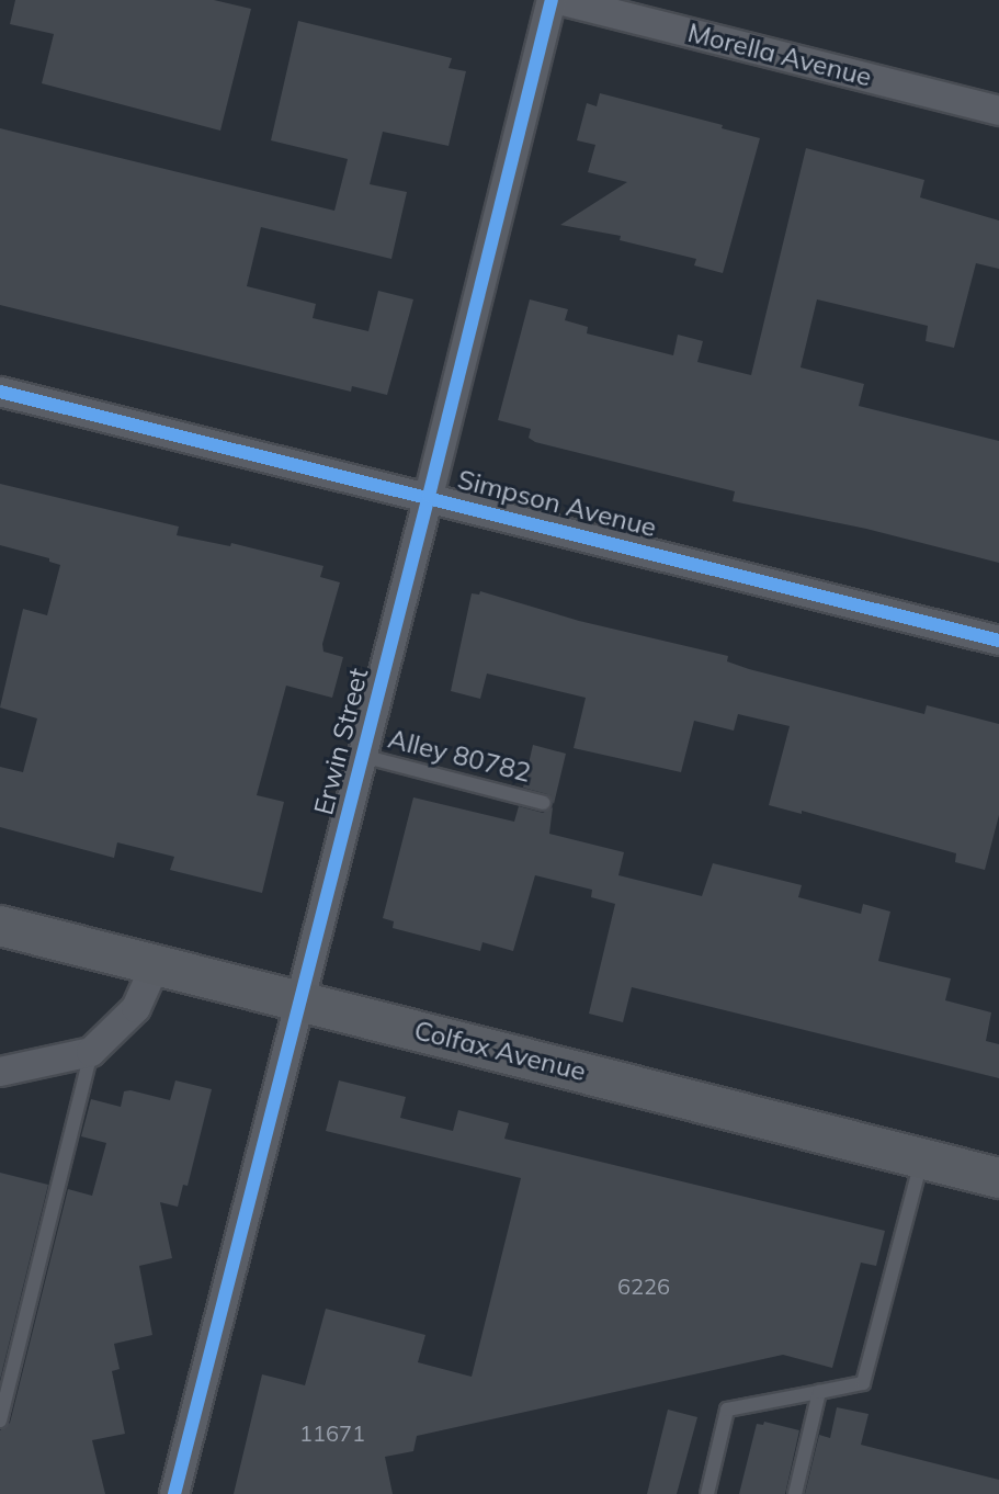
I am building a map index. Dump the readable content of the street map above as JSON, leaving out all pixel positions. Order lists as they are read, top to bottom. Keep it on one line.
{"streets":{"main road":["Colfax Avenue"],"street":["Morella Avenue","Simpson Avenue","Erwin Street"],"lane":["Alley 80782"]},"crossings":[["Simpson Avenue","Erwin Street"],["Erwin Street","Alley 80782"],["Erwin Street","Colfax Avenue"]],"house_numbers":["6226","11671"]}
